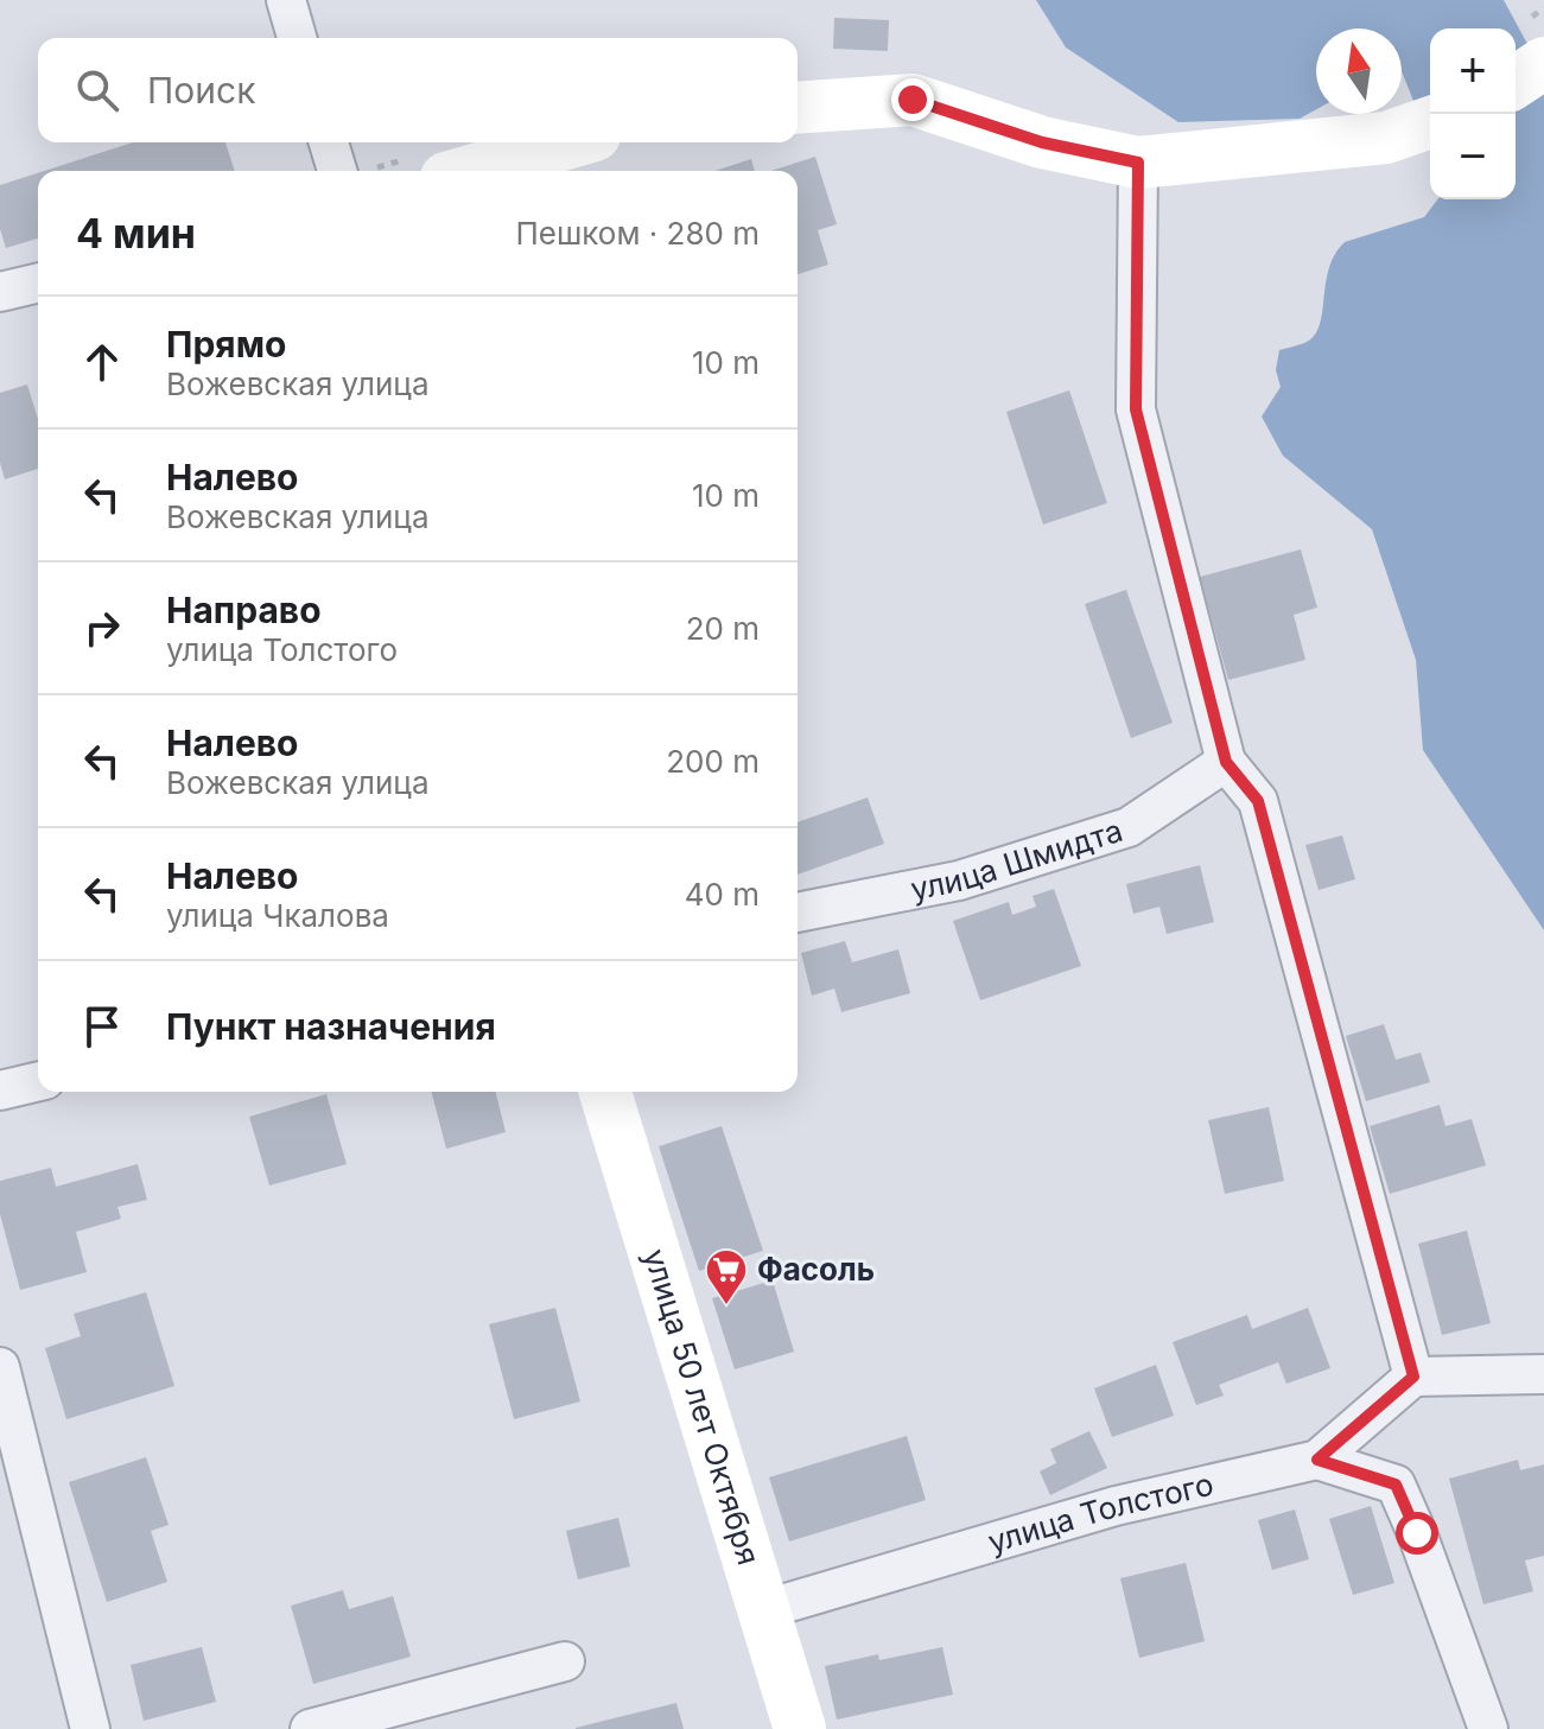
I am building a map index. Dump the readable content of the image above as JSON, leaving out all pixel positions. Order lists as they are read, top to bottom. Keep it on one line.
{"streets":{"main road":["улица 50 лет Октября"],"street":["улица Шмидта","улица Толстого"]},"crossings":[["улица 50 лет Октября","улица Толстого"]],"places":{"supermarket":["Фасоль"]},"north":"top","page":{"map_buttons":["+","−"],"search":"Поиск","heading":["4 мин","Пешком · 280 m"],"list":[["Прямо","Вожевская улица","10 m"],["Налево","Вожевская улица","10 m"],["Направо","улица Толстого","20 m"],["Налево","Вожевская улица","200 m"],["Налево","улица Чкалова","40 m"],"Пункт назначения"]}}
